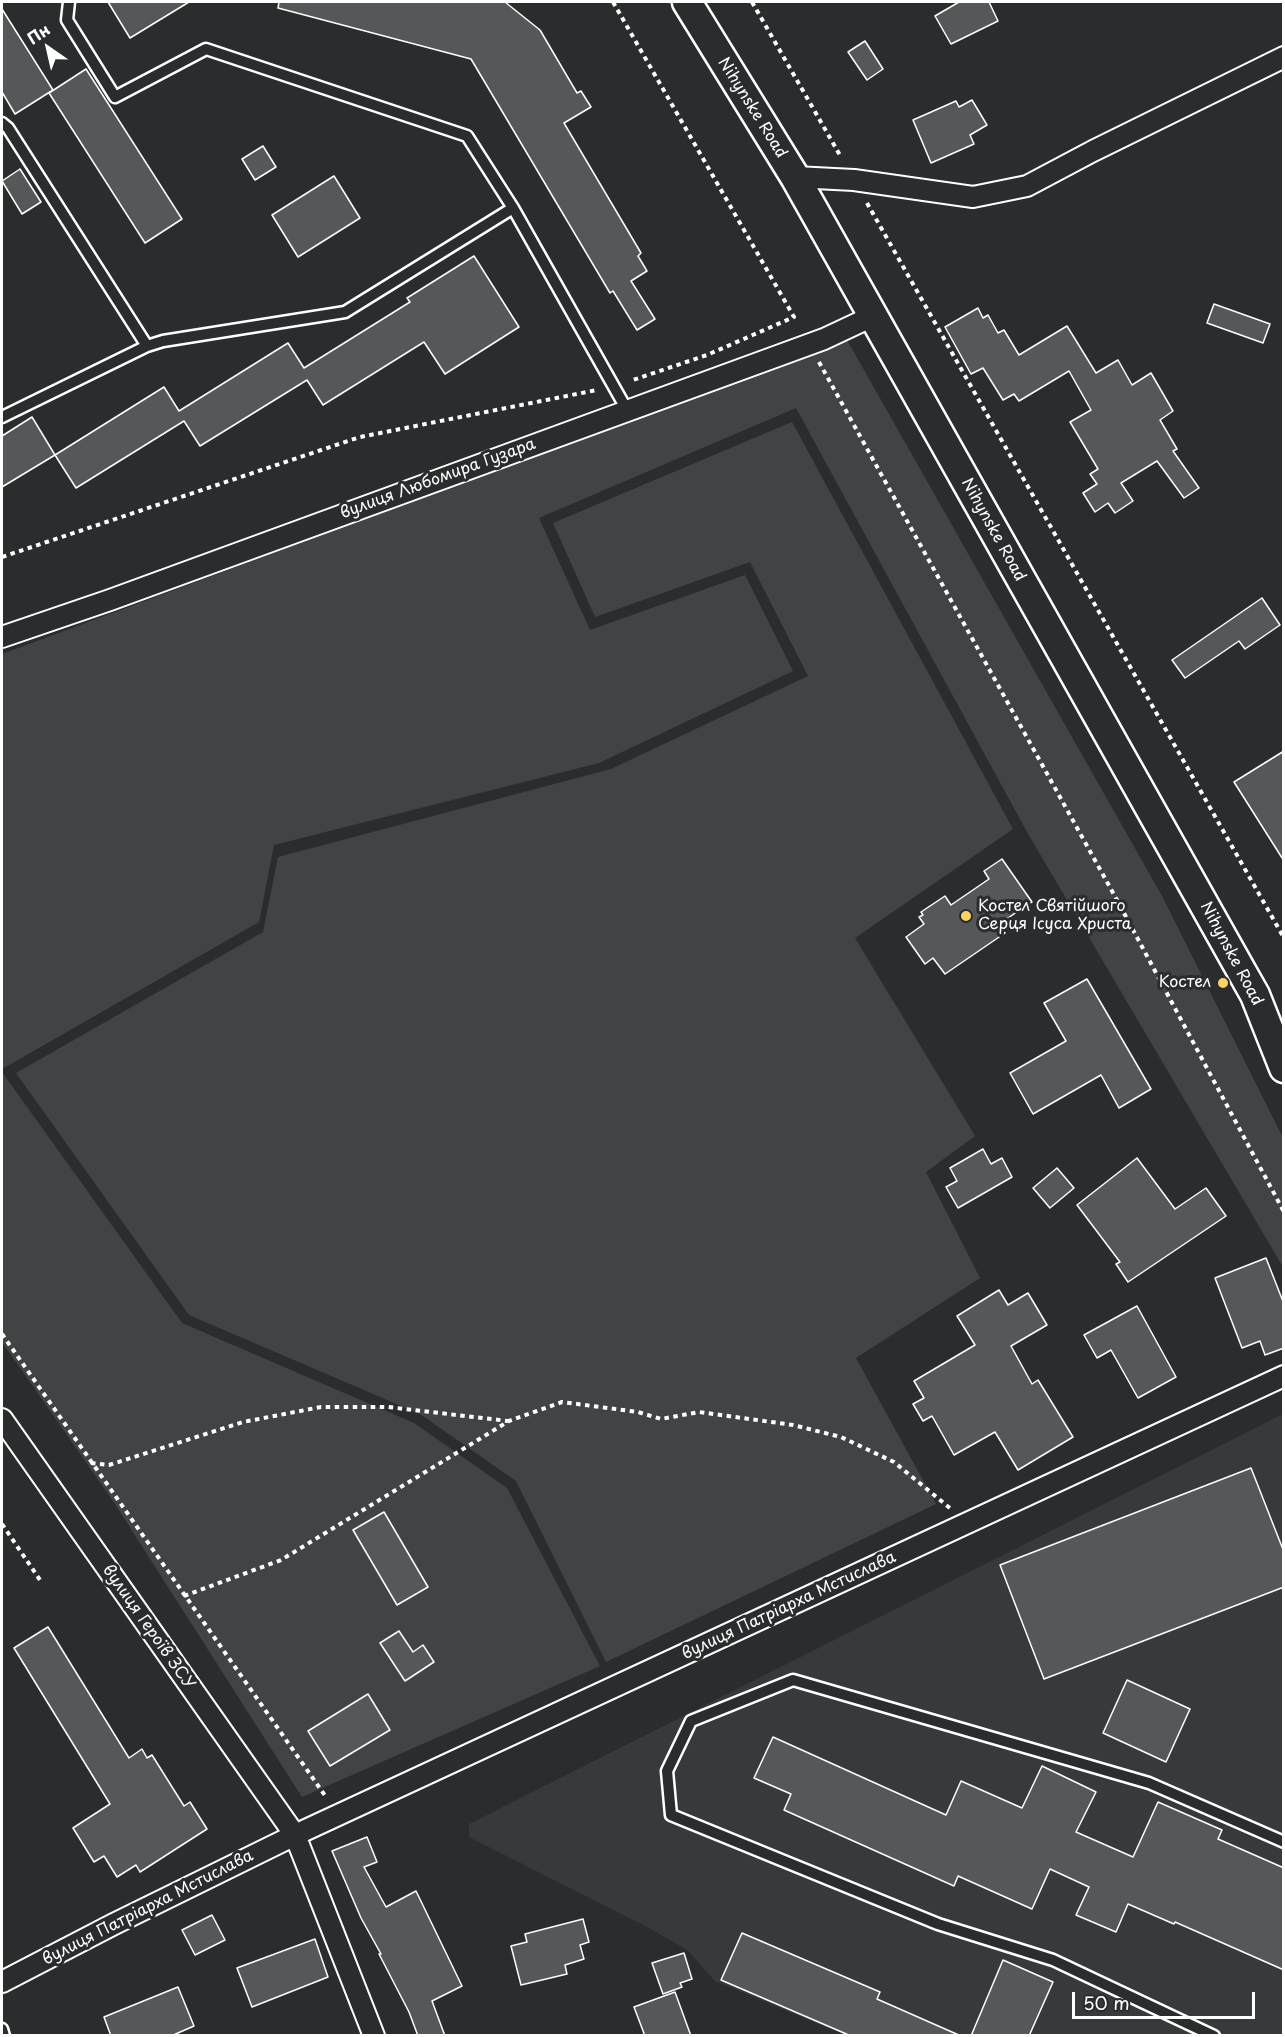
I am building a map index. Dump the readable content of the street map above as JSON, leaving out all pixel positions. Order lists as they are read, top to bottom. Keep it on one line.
{"streets":{"main road":["Nihynske Road"],"street":["вулиця Любомира Гузара","вулиця Патріарха Мстислава","вулиця Героїв ЗСУ"]},"crossings":[["Nihynske Road","вулиця Любомира Гузара"],["вулиця Патріарха Мстислава","вулиця Героїв ЗСУ"]],"places":["Костел Святійшого Серця Ісуса Христа","Костел"],"scale_bar":"50 m","north":"top left"}
